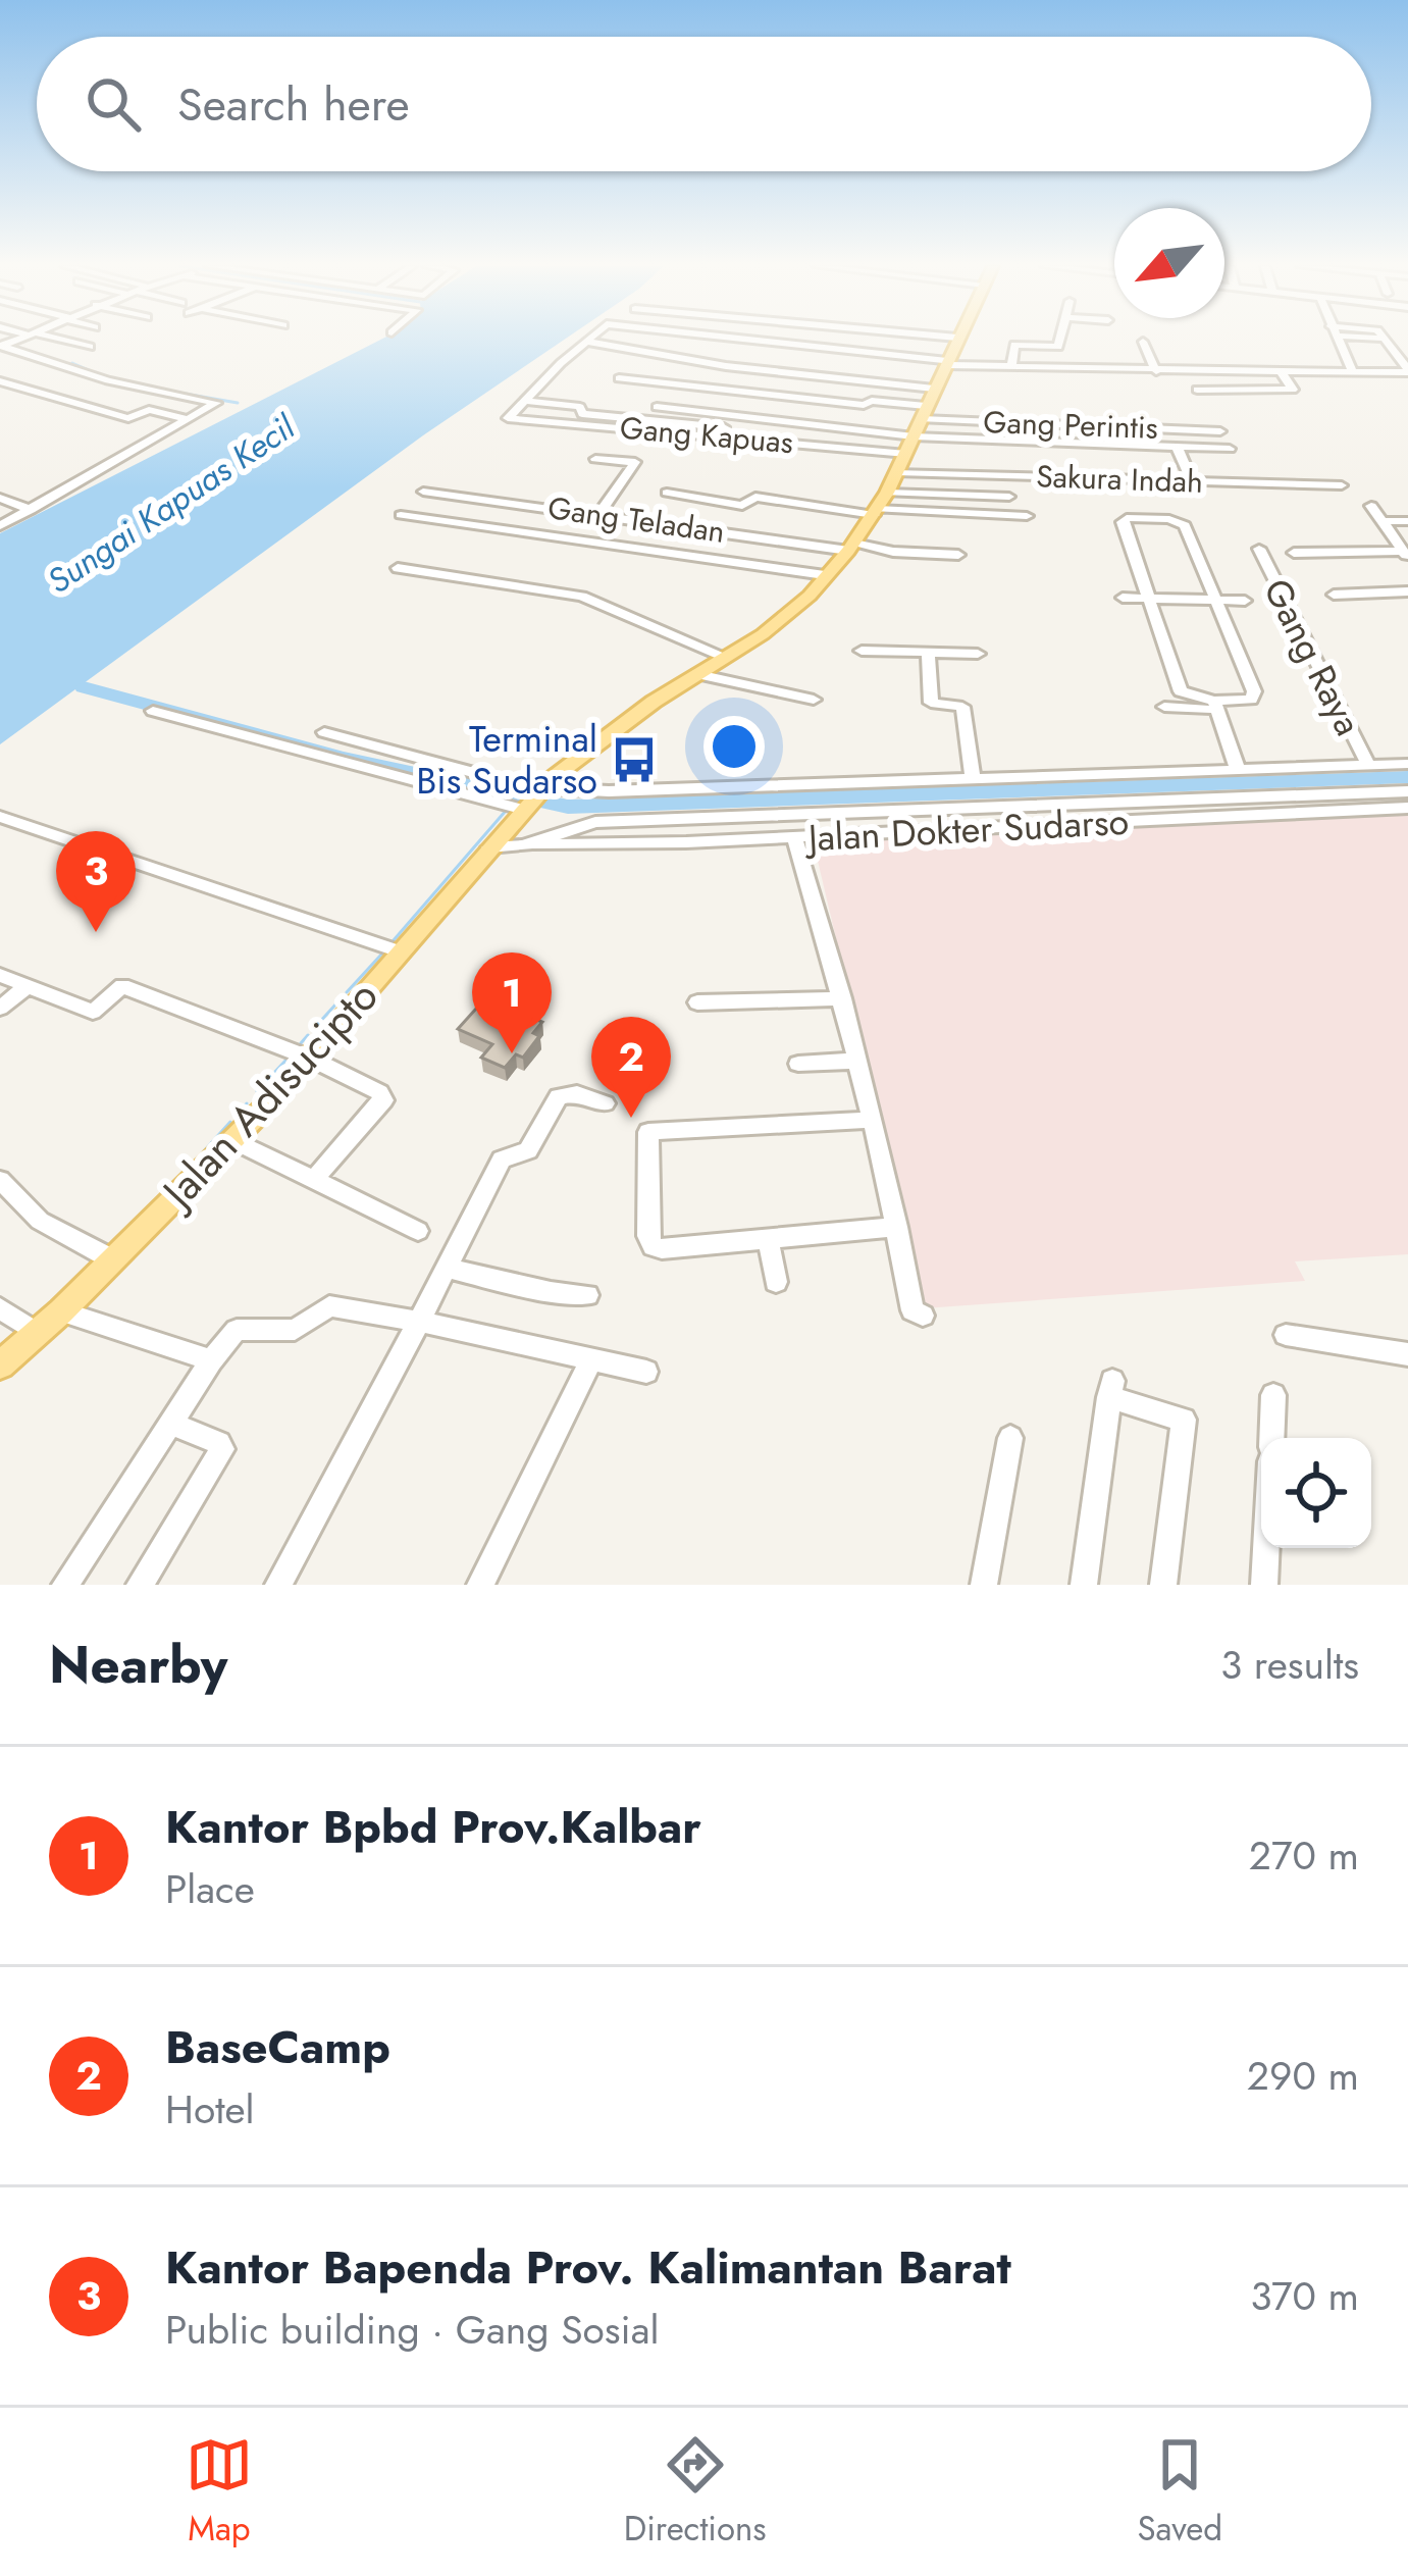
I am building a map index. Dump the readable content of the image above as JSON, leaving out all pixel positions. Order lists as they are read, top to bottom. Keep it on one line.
{"streets":{"main road":["Jalan Adisucipto"],"street":["Gang Perintis","Gang Kapuas","Sakura Indah","Gang Teladan","Gang Raya","Jalan Dokter Sudarso"]},"crossings":[["Gang Perintis","Jalan Adisucipto"],["Gang Kapuas","Sakura Indah"],["Gang Kapuas","Jalan Adisucipto"],["Sakura Indah","Jalan Adisucipto"],["Gang Teladan","Jalan Adisucipto"]],"water":["Sungai Kapuas Kecil"],"places":{"bus stop":["Terminal Bis Sudarso"]},"north":"bottom left","page":{"search":"Search here","pins":["3","1","2"],"heading":["Nearby","3 results"],"list":[{"mark":"1","name":"Kantor Bpbd Prov.Kalbar","note":"Place","value":"270 m"},{"mark":"2","name":"BaseCamp","note":"Hotel","value":"290 m"},{"mark":"3","name":"Kantor Bapenda Prov. Kalimantan Barat","note":"Public building · Gang Sosial","value":"370 m"}],"nav":["Map","Directions","Saved"]}}
